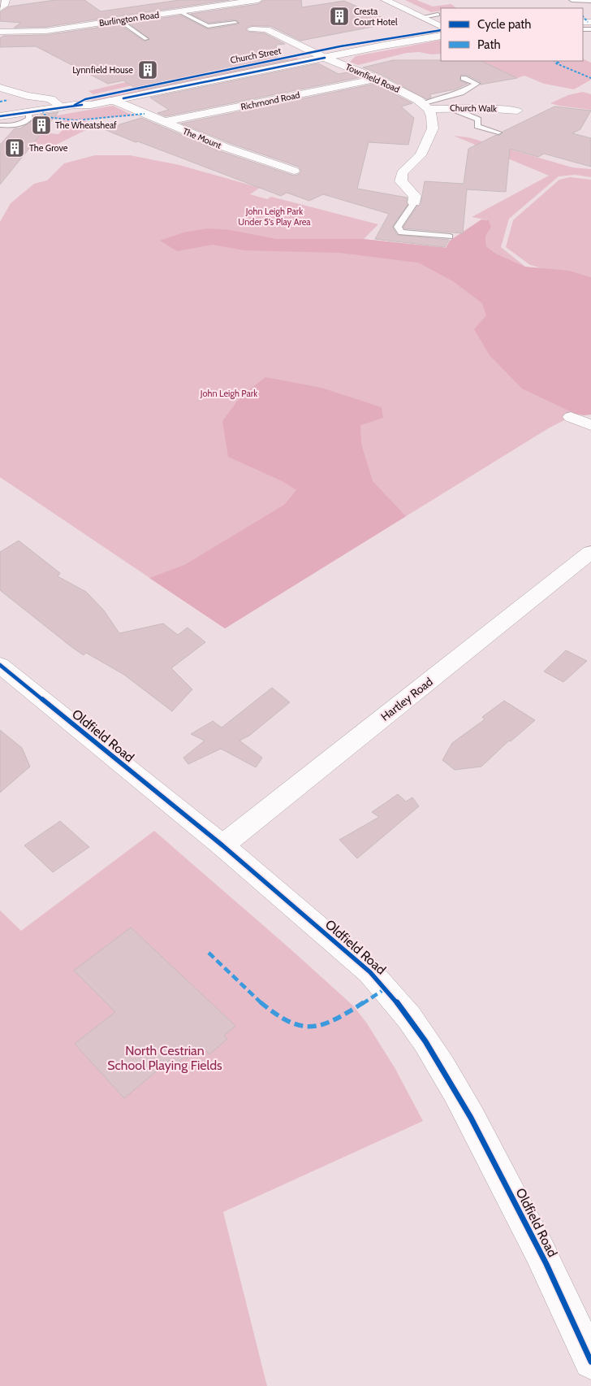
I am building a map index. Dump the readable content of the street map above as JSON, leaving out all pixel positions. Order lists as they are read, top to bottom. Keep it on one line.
{"streets":{"main road":["Burlington Road","Church Street","Townfield Road","Richmond Road","Church Walk","The Mount","Hartley Road","Oldfield Road"]},"crossings":[["Church Street","Townfield Road"],["Church Street","The Mount"],["Townfield Road","Richmond Road"],["Townfield Road","Church Walk"],["Richmond Road","The Mount"],["Hartley Road","Oldfield Road"]],"parks":["John Leigh Park Under 5's Play Area","John Leigh Park","North Cestrian School Playing Fields"],"places":{"building":["Cresta Court Hotel","Lynnfield House","The Wheatsheaf","The Grove"]},"legend":["Cycle path","Path"]}
